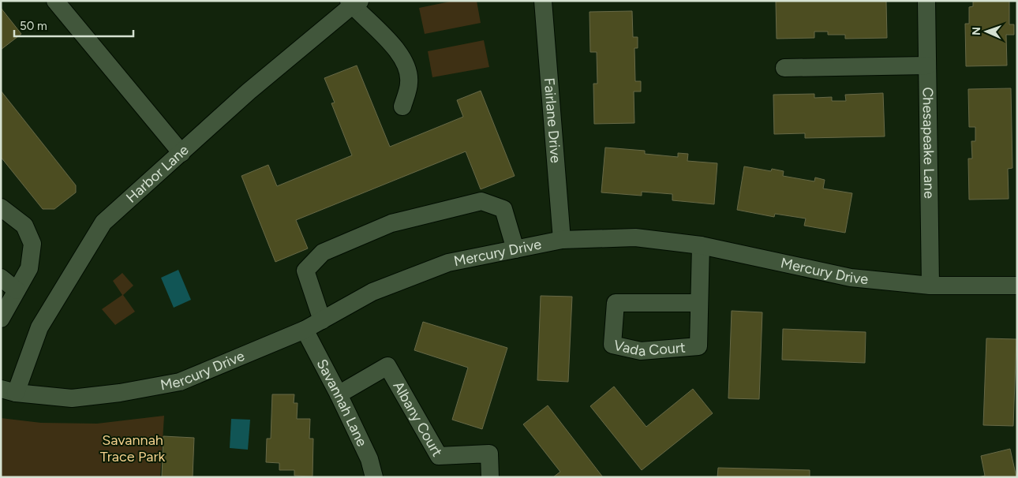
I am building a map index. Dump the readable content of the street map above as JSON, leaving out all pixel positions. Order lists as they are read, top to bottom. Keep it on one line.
{"streets":{"street":["Fairlane Drive","Chesapeake Lane","Harbor Lane","Mercury Drive","Vada Court","Savannah Lane","Albany Court"]},"crossings":[["Fairlane Drive","Mercury Drive"],["Chesapeake Lane","Mercury Drive"],["Harbor Lane","Mercury Drive"],["Mercury Drive","Vada Court"],["Mercury Drive","Savannah Lane"],["Savannah Lane","Albany Court"]],"parks":["Savannah Trace Park"],"scale_bar":"50 m","north":"left"}
